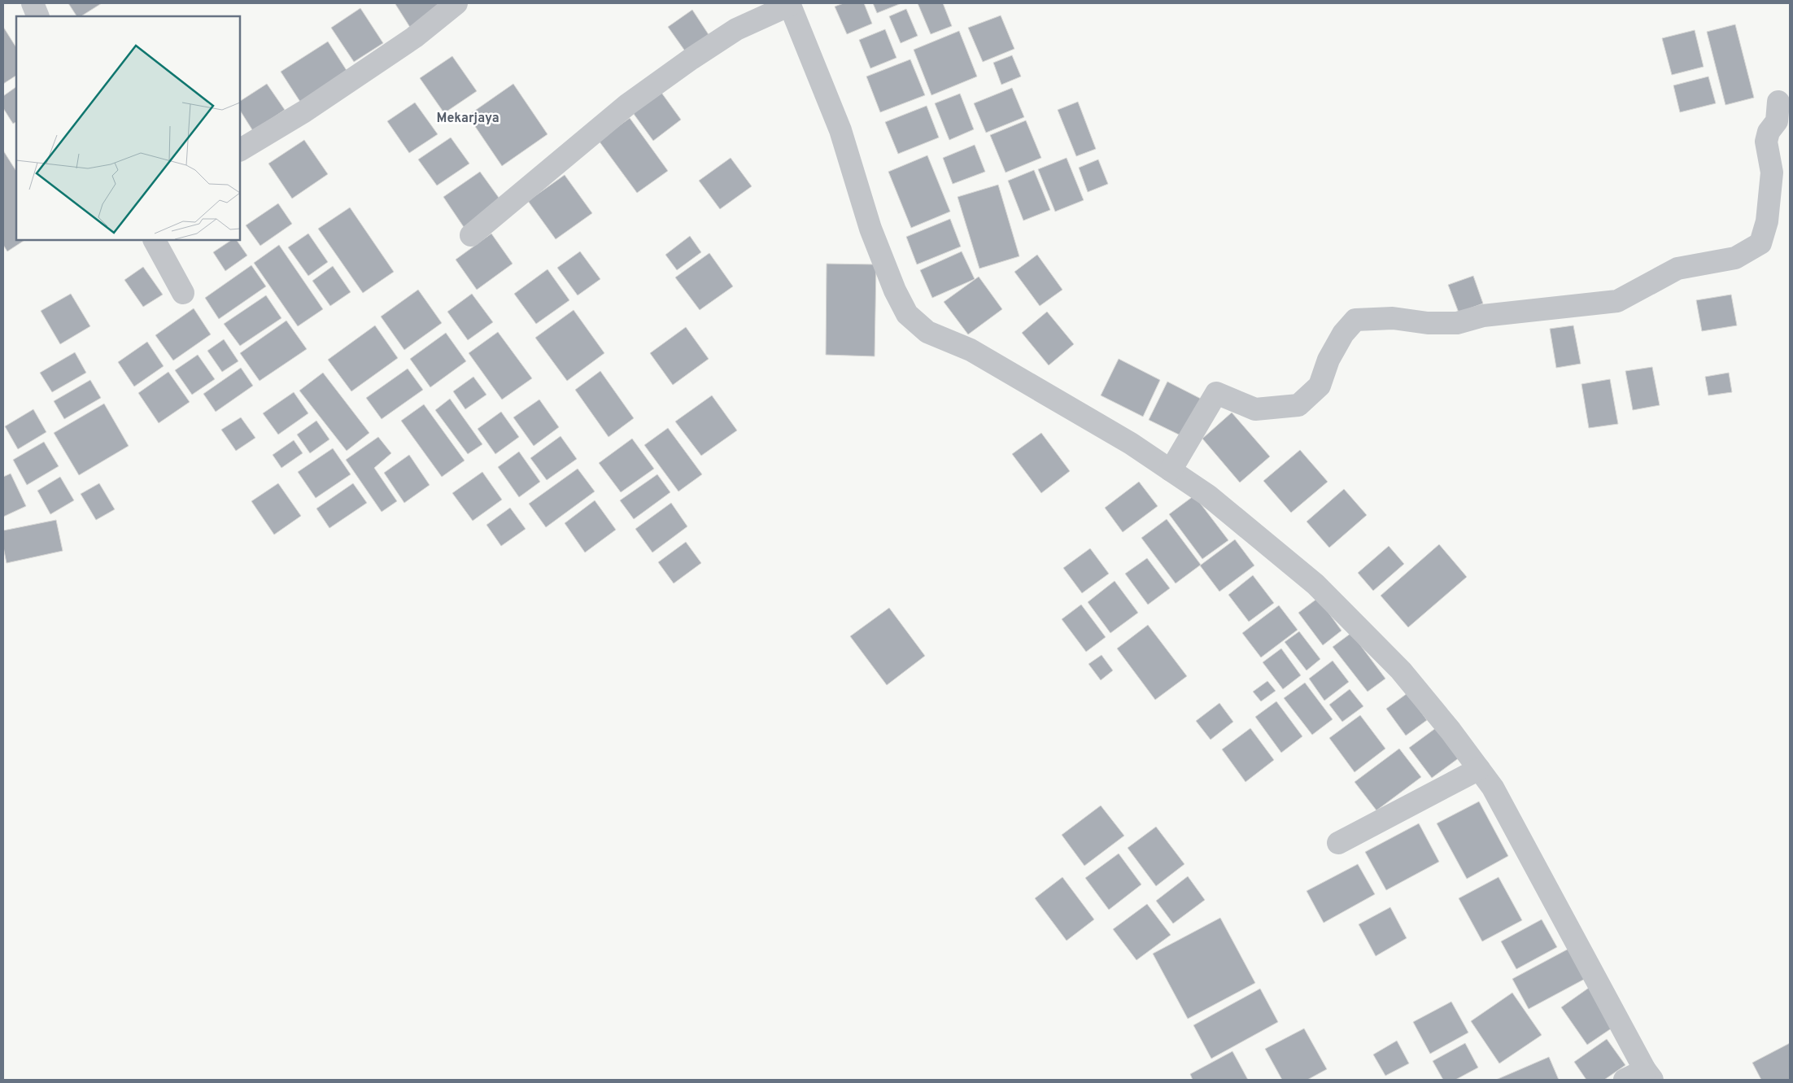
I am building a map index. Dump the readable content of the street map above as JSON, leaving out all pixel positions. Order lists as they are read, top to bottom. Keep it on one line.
{"districts":["Mekarjaya"]}
